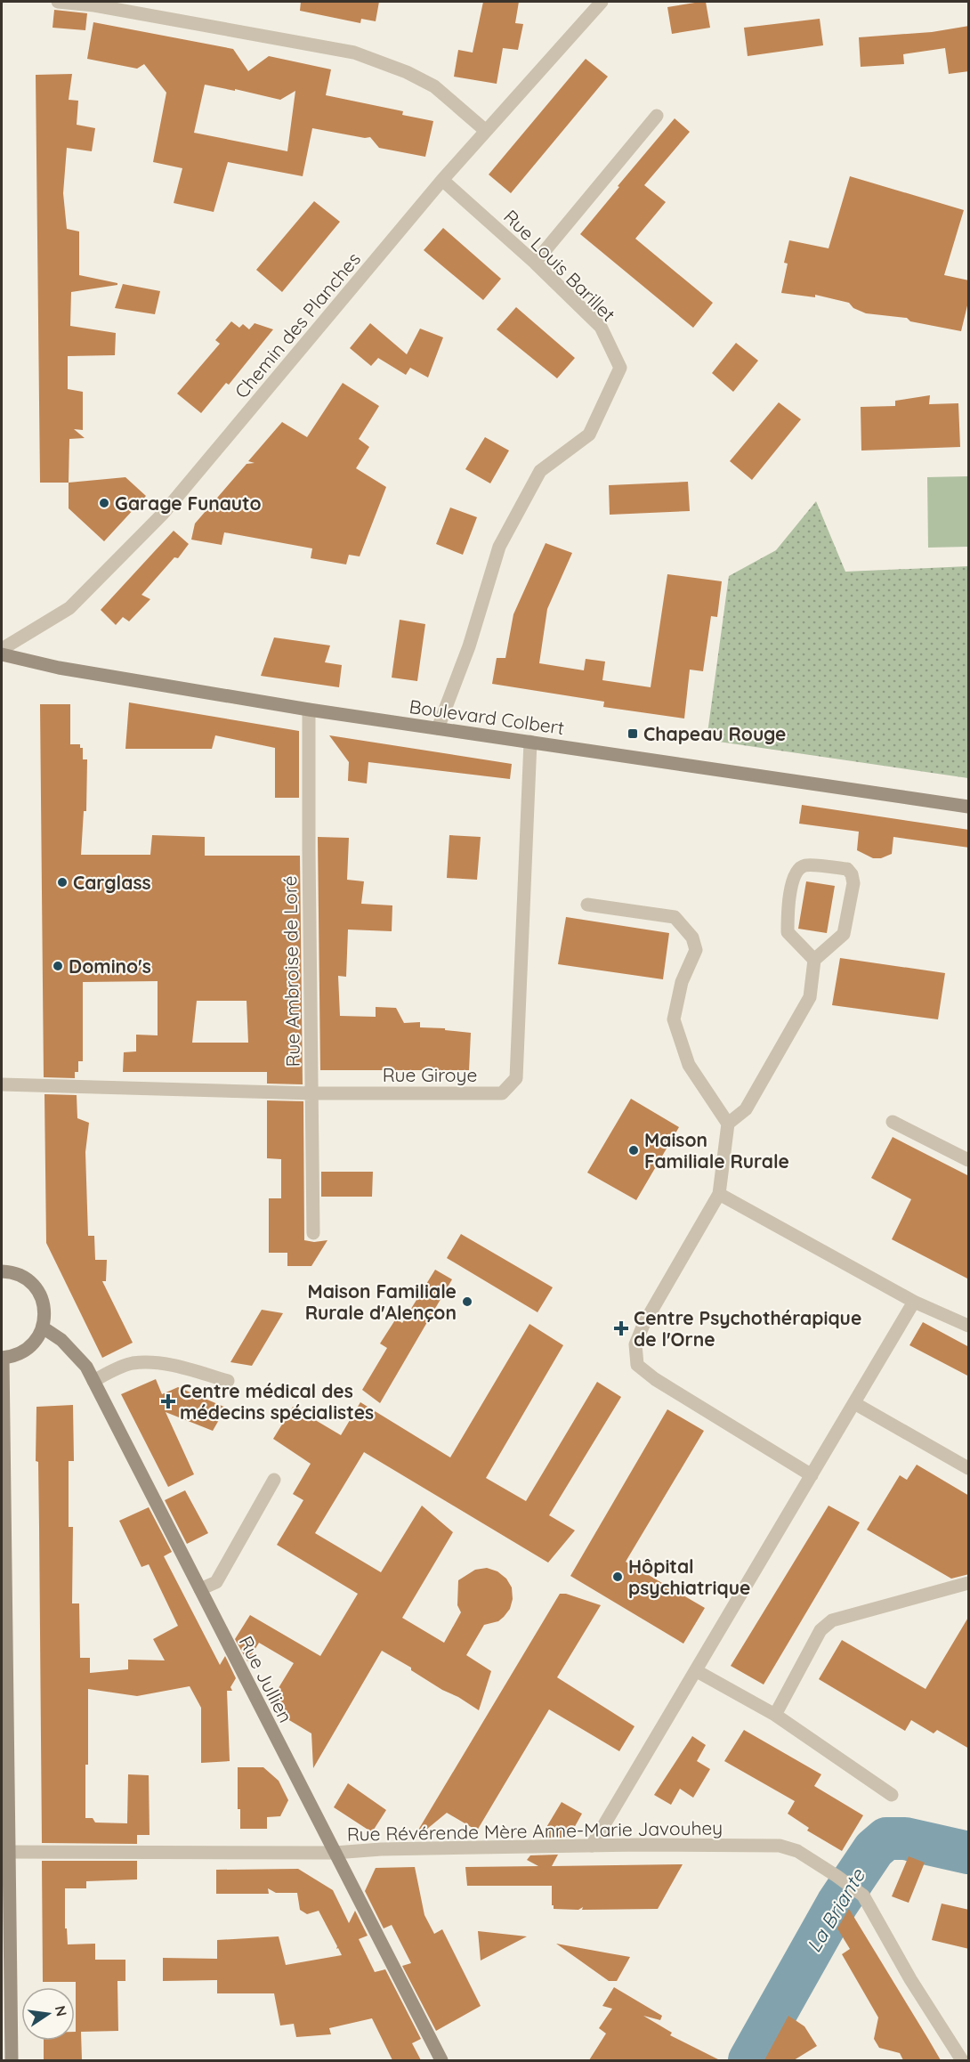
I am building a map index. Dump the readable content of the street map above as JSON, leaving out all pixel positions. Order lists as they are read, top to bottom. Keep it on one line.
{"streets":{"street":["Rue Louis Barillet","Chemin des Planches","Boulevard Colbert","Rue Ambroise de Loré","Rue Giroye","Rue Jullien","Rue Révérende Mère Anne-Marie Javouhey"]},"crossings":[["Rue Louis Barillet","Chemin des Planches"],["Rue Louis Barillet","Boulevard Colbert"],["Boulevard Colbert","Rue Ambroise de Loré"],["Boulevard Colbert","Rue Giroye"],["Rue Ambroise de Loré","Rue Giroye"],["Rue Jullien","Rue Révérende Mère Anne-Marie Javouhey"]],"water":["La Briante"],"places":{"other":["Garage Funauto","Carglass","Domino's","Maison Familiale Rurale","Maison Familiale Rurale d'Alençon","Hôpital psychiatrique"],"transit":["Chapeau Rouge"],"health":["Centre Psychothérapique de l'Orne","Centre médical des médecins spécialistes"]},"north":"right"}
